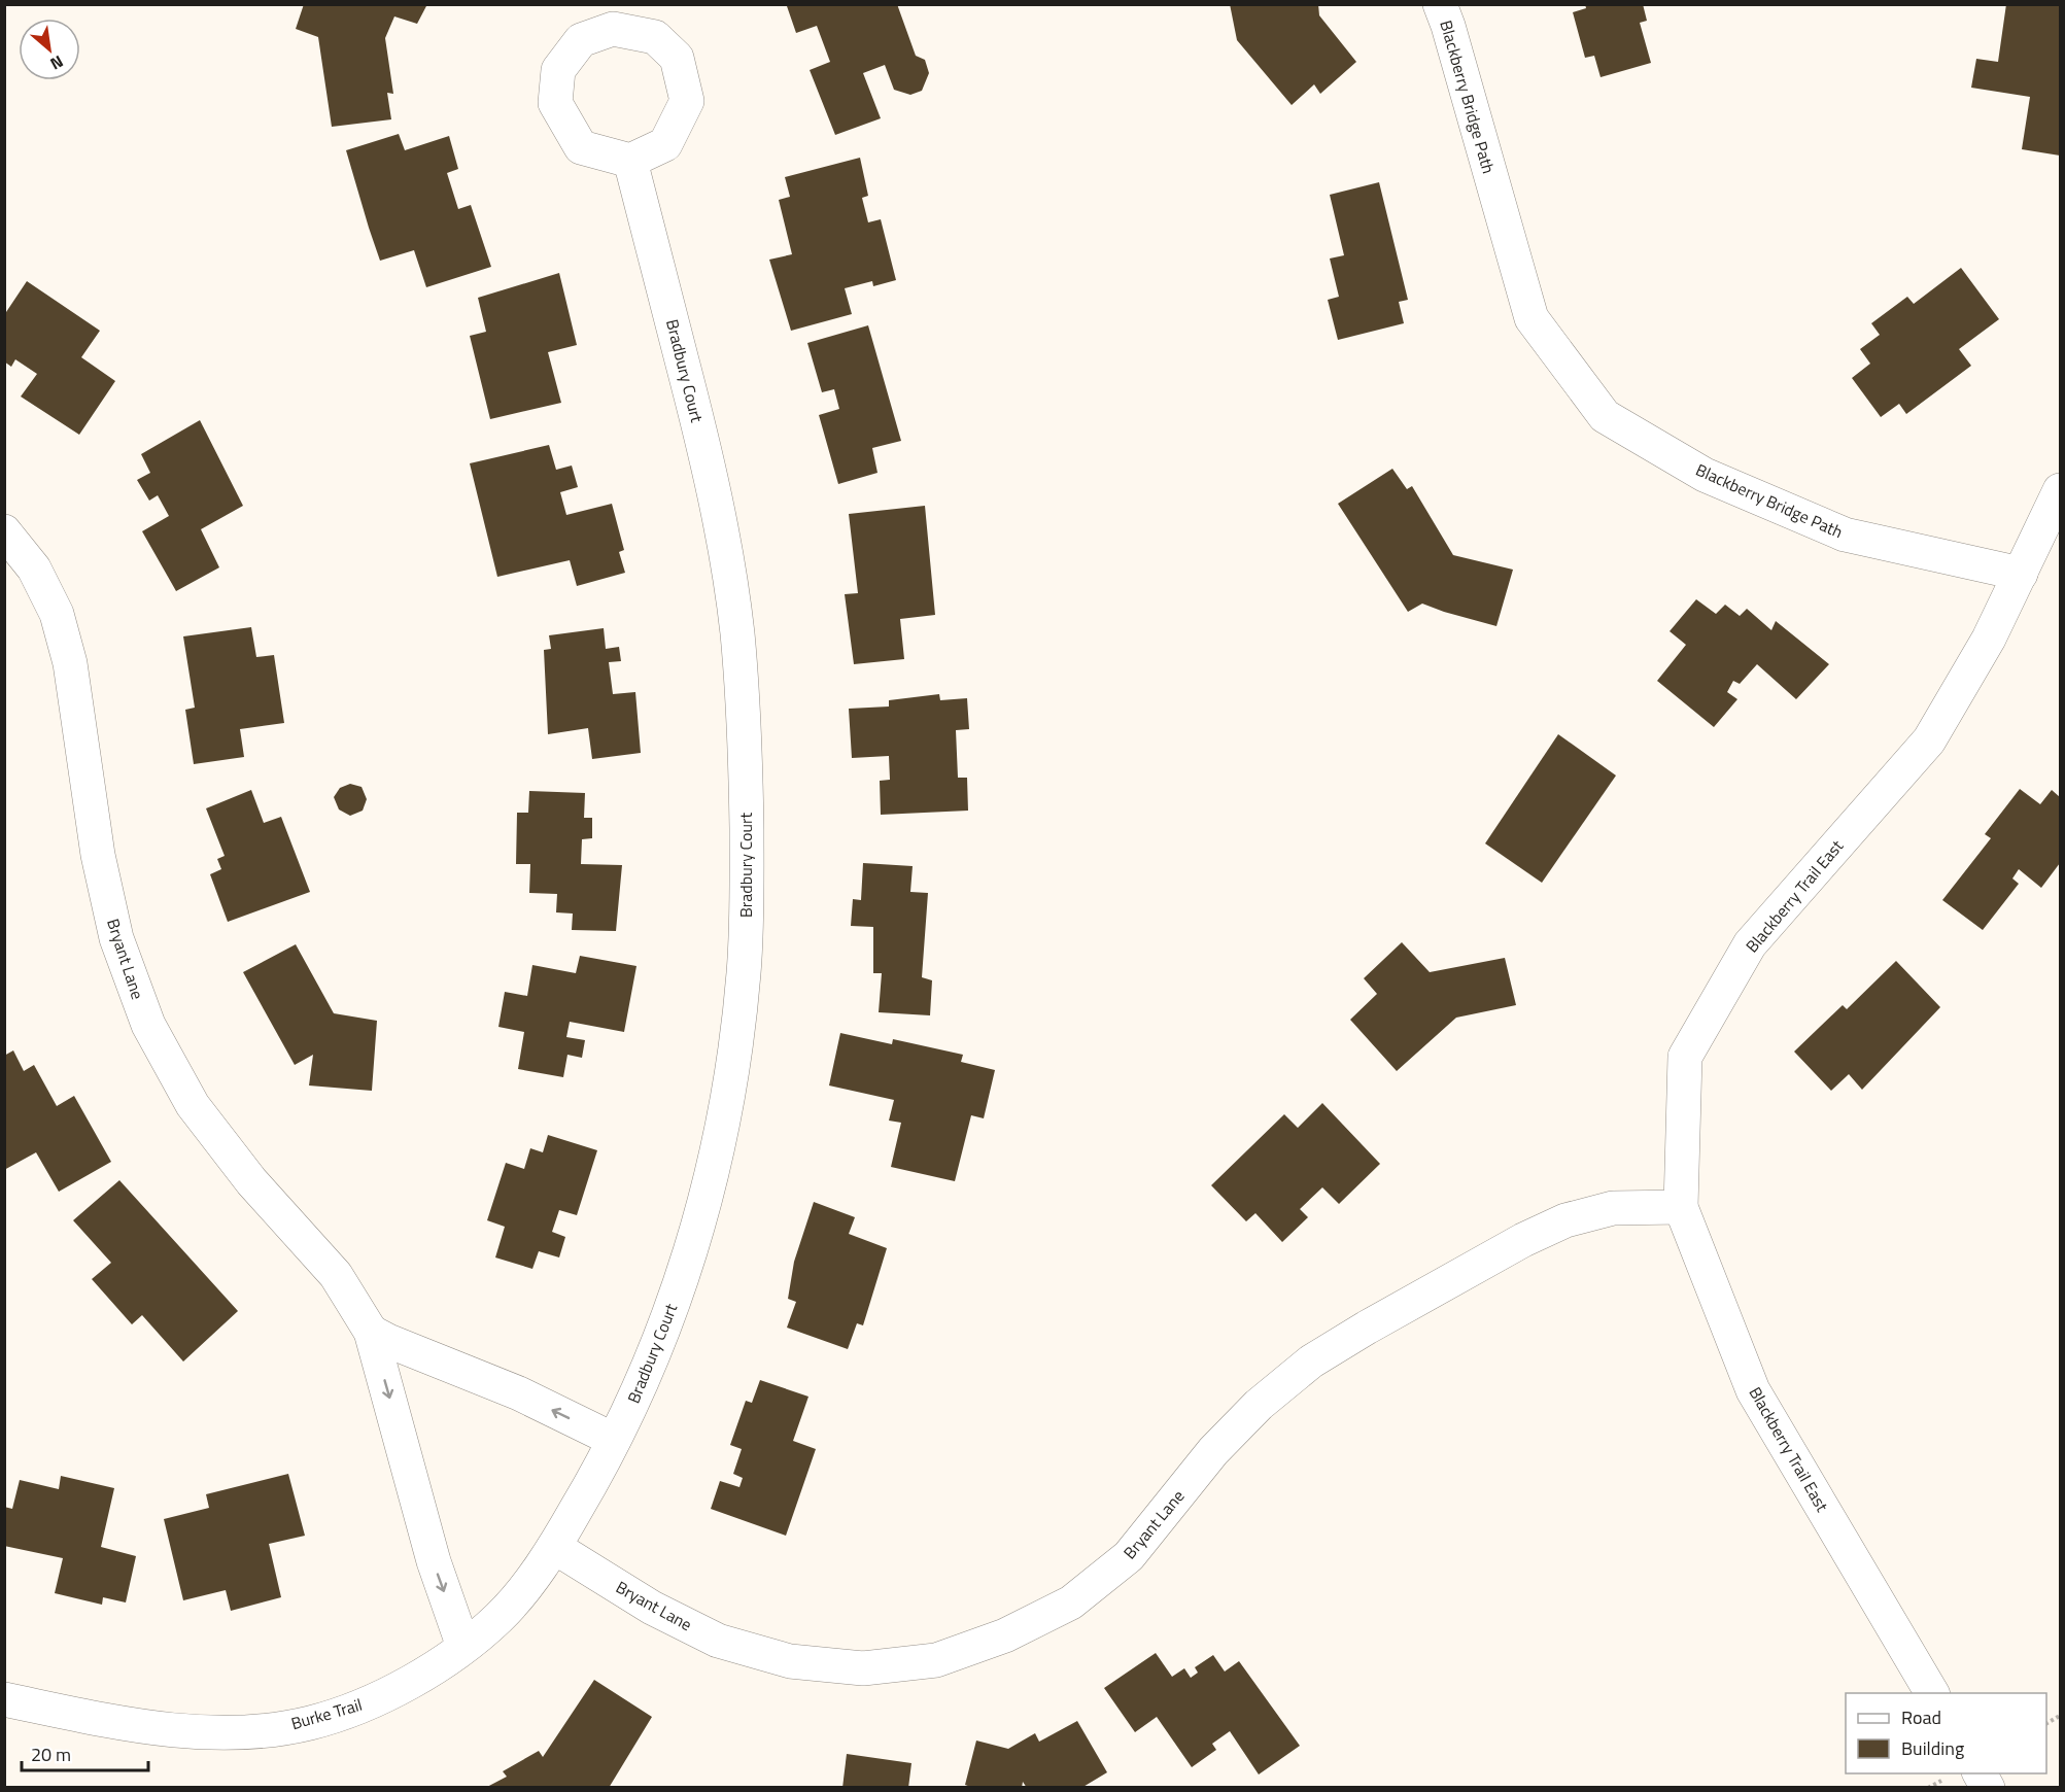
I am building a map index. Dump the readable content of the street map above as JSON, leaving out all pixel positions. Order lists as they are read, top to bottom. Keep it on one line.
{"streets":{"street":["Blackberry Bridge Path","Bradbury Court","Blackberry Trail East","Bryant Lane","Burke Trail"]},"crossings":[["Blackberry Bridge Path","Blackberry Trail East"],["Bradbury Court","Bryant Lane"],["Bradbury Court","Burke Trail"],["Blackberry Trail East","Bryant Lane"],["Bryant Lane","Burke Trail"]],"legend":["Road","Building"],"scale_bar":"20 m","north":"bottom right"}
